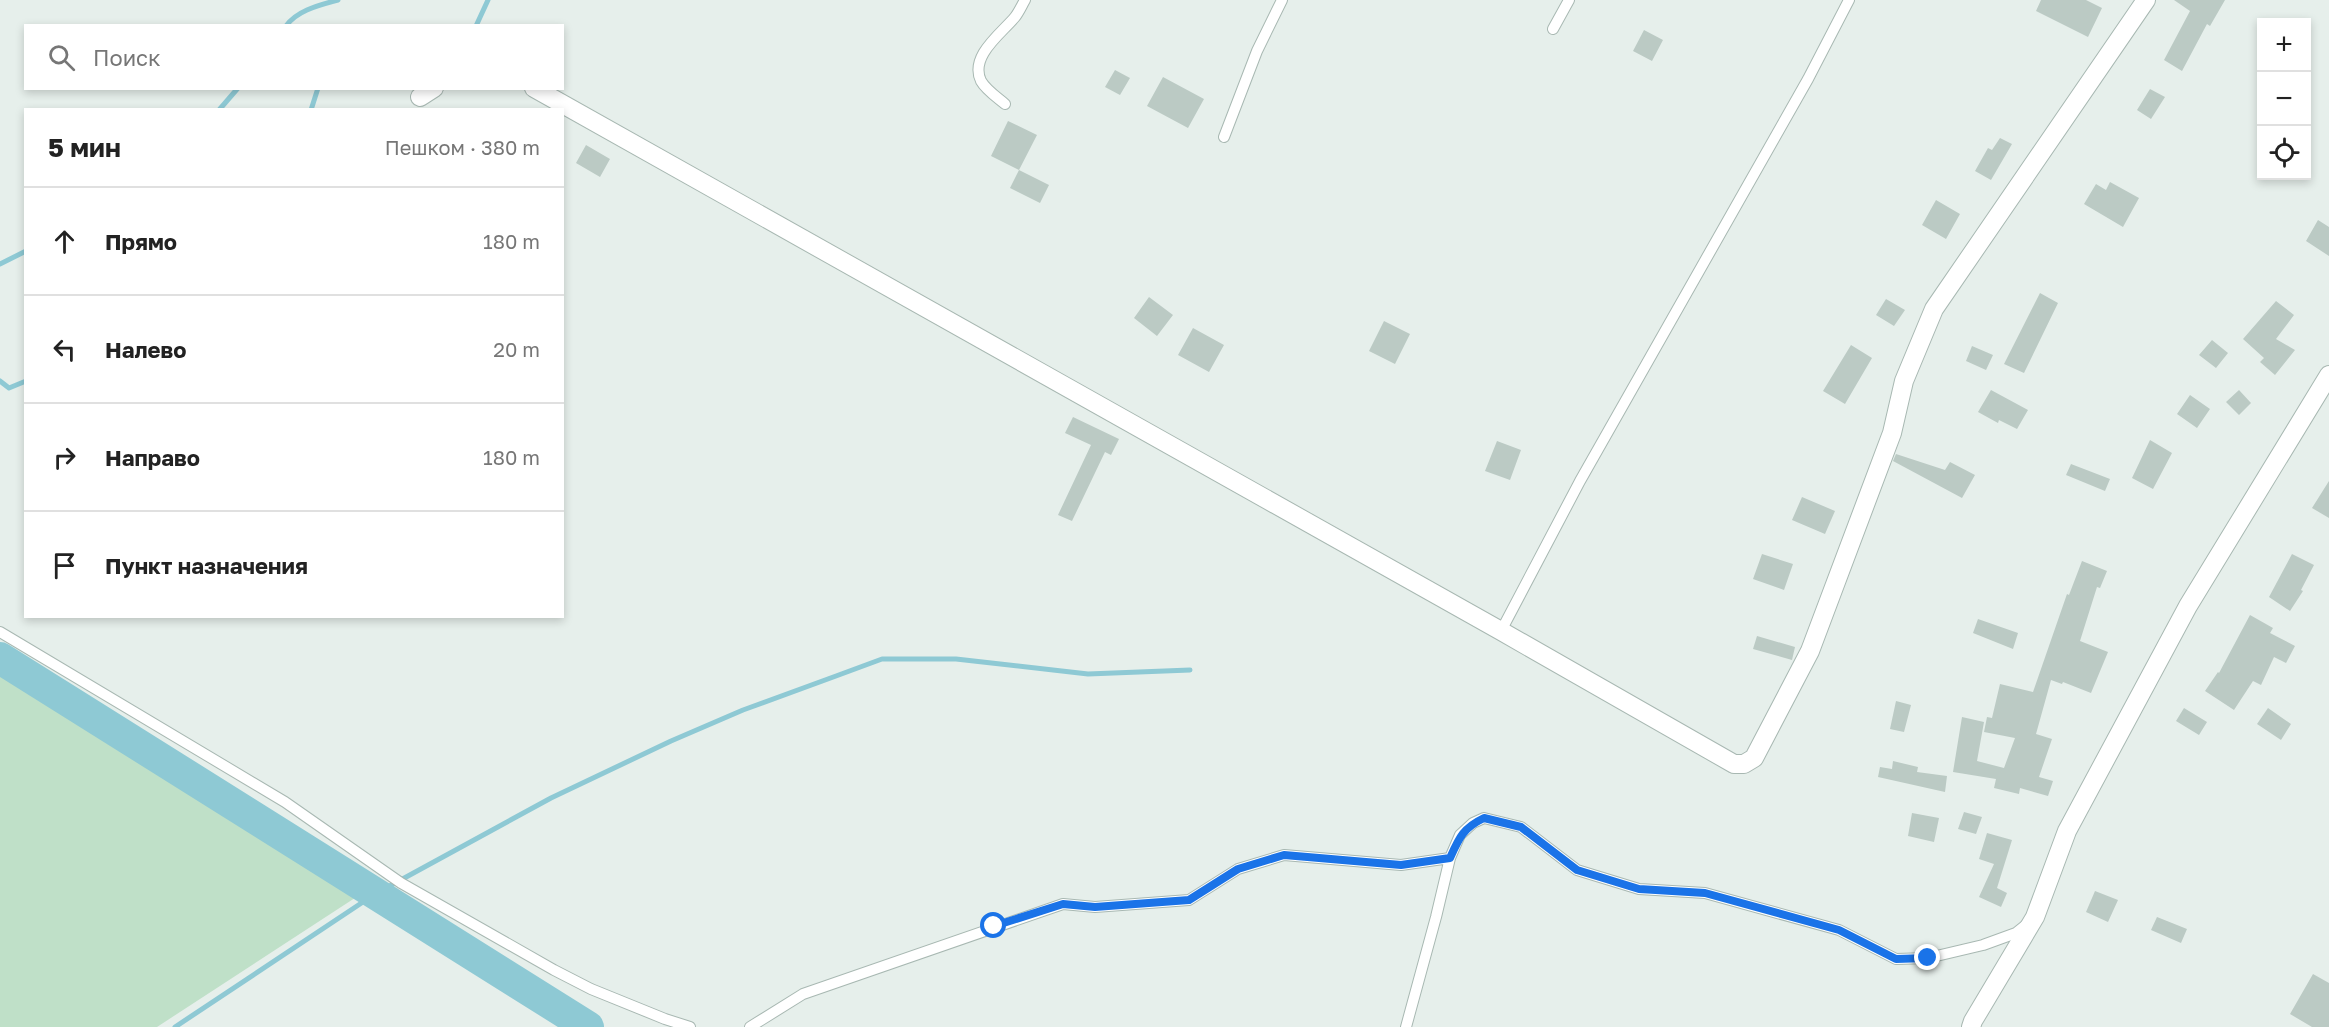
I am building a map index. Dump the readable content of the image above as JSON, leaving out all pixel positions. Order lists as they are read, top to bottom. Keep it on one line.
{"page":{"map_buttons":["+","−"],"search":"Поиск","heading":["5 мин","Пешком · 380 m"],"list":[["Прямо","180 m"],["Налево","20 m"],["Направо","180 m"],"Пункт назначения"]}}
